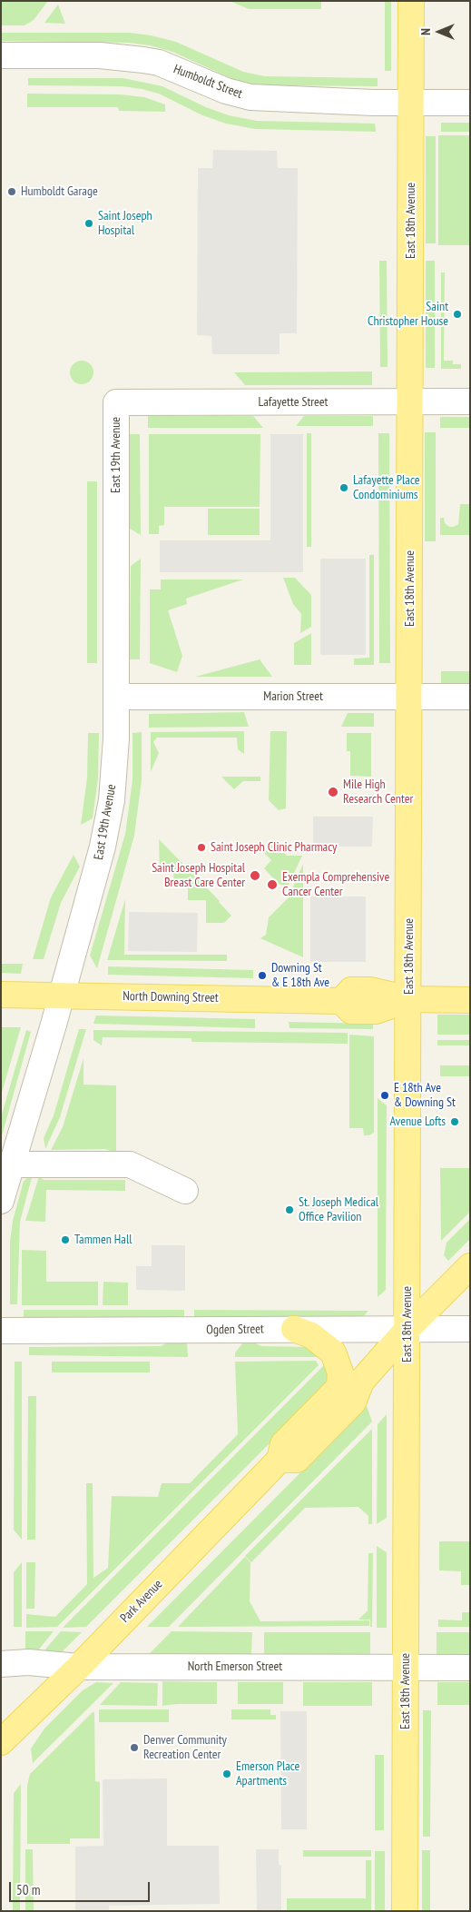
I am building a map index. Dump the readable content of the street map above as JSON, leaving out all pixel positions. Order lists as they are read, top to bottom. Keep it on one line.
{"streets":{"main road":["East 18th Avenue","North Downing Street","Park Avenue"],"street":["Humboldt Street","Lafayette Street","East 19th Avenue","Marion Street","Ogden Street","North Emerson Street"]},"crossings":[["Humboldt Street","East 18th Avenue"],["East 18th Avenue","Lafayette Street"],["East 18th Avenue","Marion Street"],["East 18th Avenue","North Downing Street"],["East 18th Avenue","Ogden Street"],["East 18th Avenue","Park Avenue"],["East 18th Avenue","North Emerson Street"],["Lafayette Street","East 19th Avenue"],["East 19th Avenue","Marion Street"],["East 19th Avenue","North Downing Street"],["Ogden Street","Park Avenue"],["Park Avenue","North Emerson Street"]],"places":["Humboldt Garage","Saint Joseph Hospital","Saint Christopher House","Lafayette Place Condominiums","Mile High Research Center","Saint Joseph Clinic Pharmacy","Saint Joseph Hospital Breast Care Center","Exempla Comprehensive Cancer Center","Downing St & E 18th Ave","E 18th Ave & Downing St","Avenue Lofts","St. Joseph Medical Office Pavilion","Tammen Hall","Denver Community Recreation Center","Emerson Place Apartments"],"scale_bar":"50 m","north":"left"}
